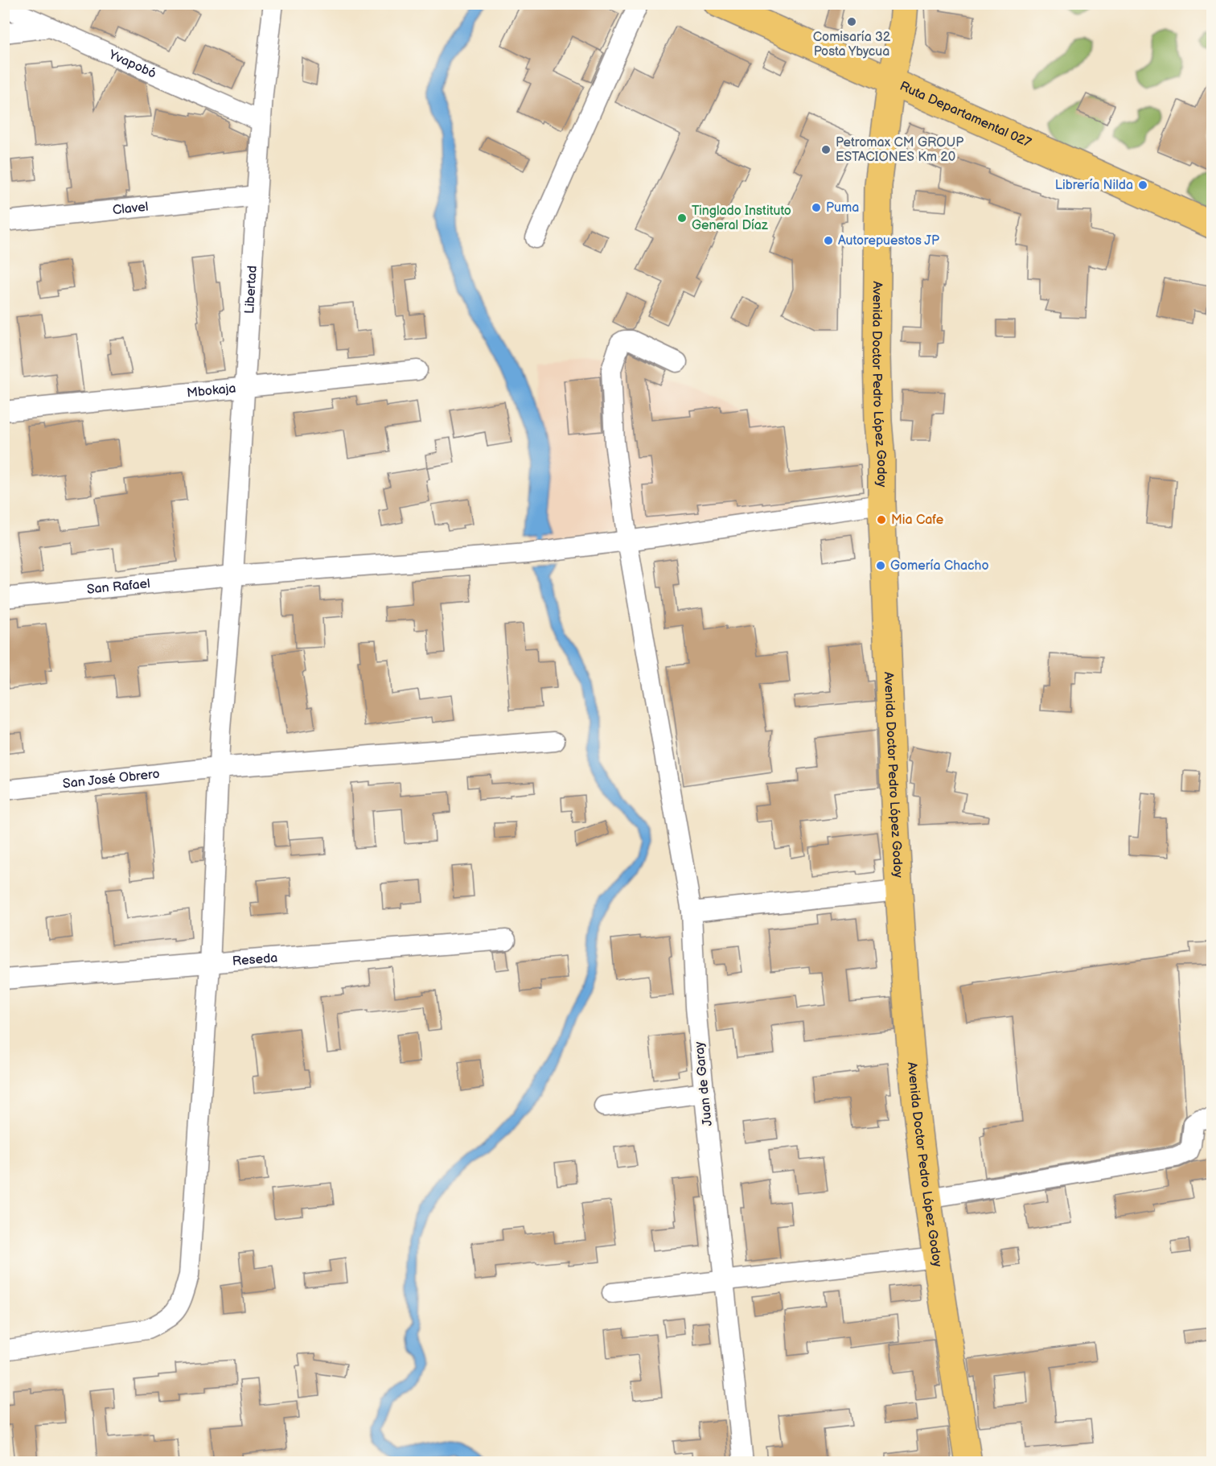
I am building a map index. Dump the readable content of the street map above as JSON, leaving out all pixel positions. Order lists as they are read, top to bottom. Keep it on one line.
{"streets":{"main road":["Ruta Departamental 027","Avenida Doctor Pedro López Godoy"],"street":["Yvapobó","Clavel","Libertad","Mbokaja","San Rafael","San José Obrero","Reseda","Juan de Garay"]},"crossings":[["Yvapobó","Libertad"],["Ruta Departamental 027","Avenida Doctor Pedro López Godoy"],["Clavel","Libertad"],["Libertad","Mbokaja"],["Libertad","San Rafael"],["Libertad","San José Obrero"],["Libertad","Reseda"],["Avenida Doctor Pedro López Godoy","San Rafael"],["San Rafael","Juan de Garay"]],"places":["Comisaría 32 Posta Ybycua","Petromax CM GROUP ESTACIONES Km 20","Librería Nilda","Puma","Tinglado Instituto General Díaz","Autorepuestos JP","Mia Cafe","Gomería Chacho"]}
